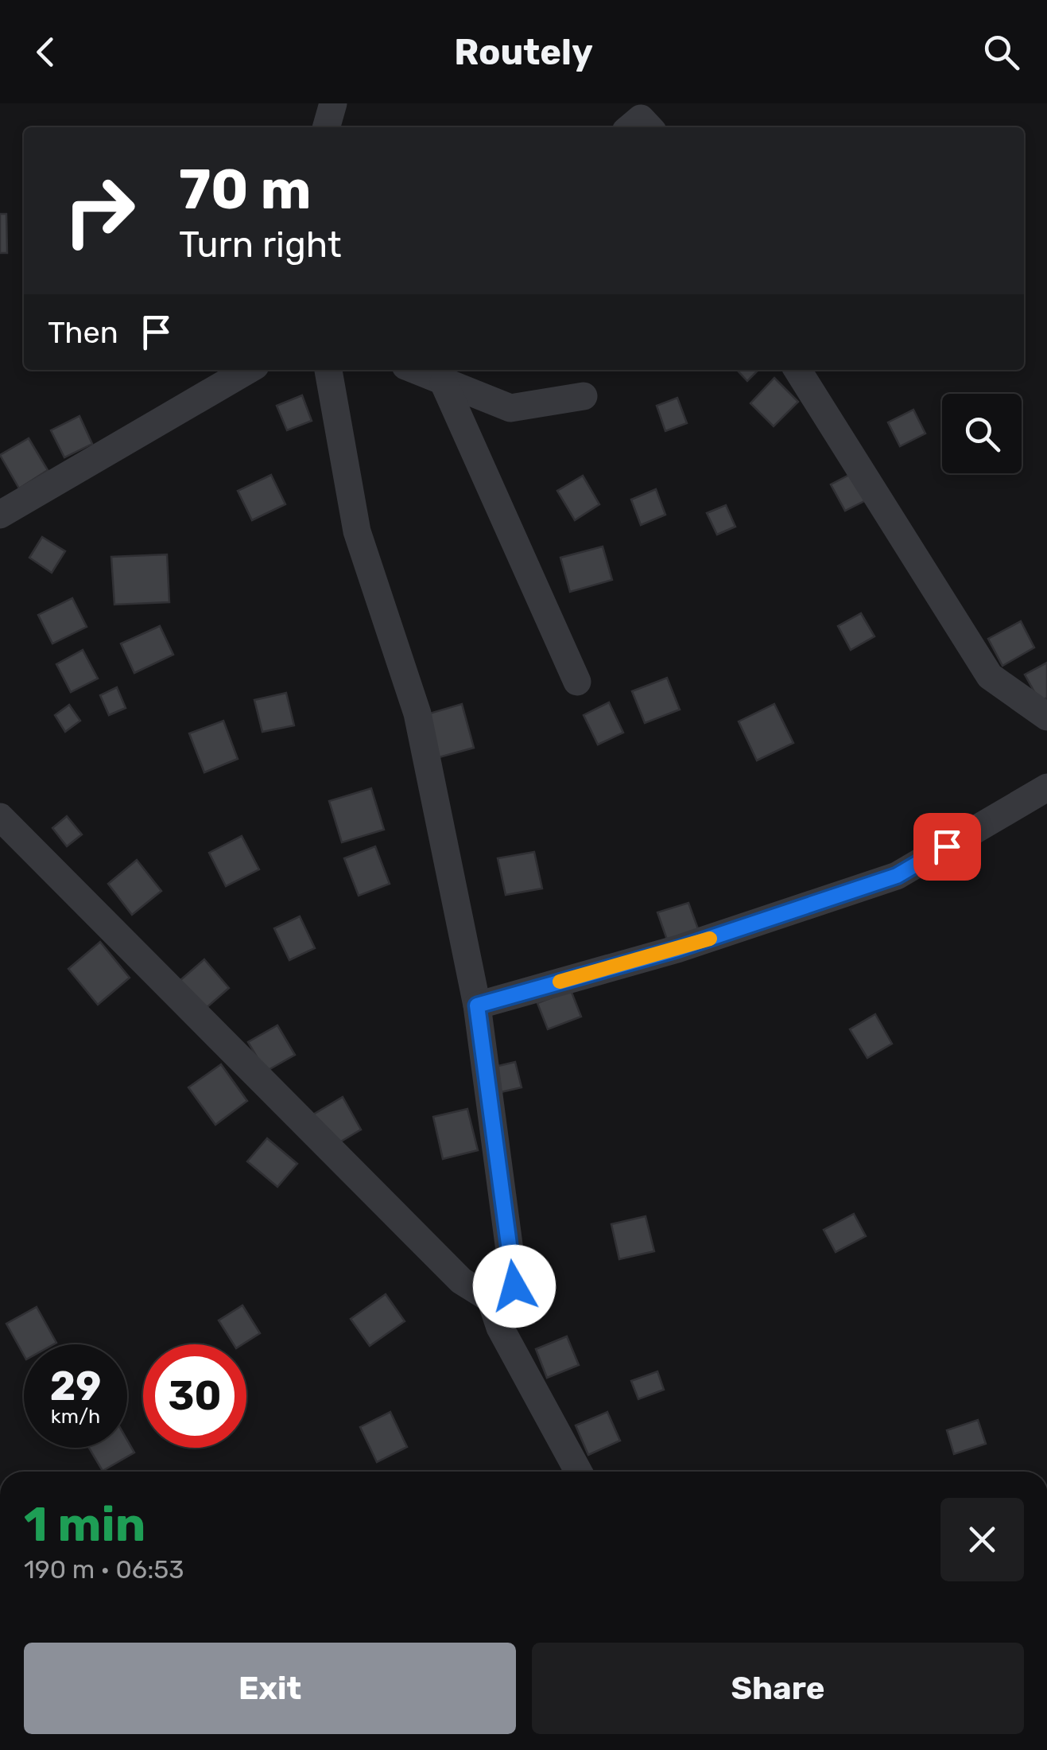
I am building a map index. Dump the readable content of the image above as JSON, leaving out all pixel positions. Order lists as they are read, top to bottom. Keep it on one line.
{"page":{"header":"Routely","turn":["70 m","Turn right"],"then":"Then","speed":"29 km/h","limit":"30","heading":["1 min","190 m · 06:53"],"buttons":["Exit","Share"]}}
